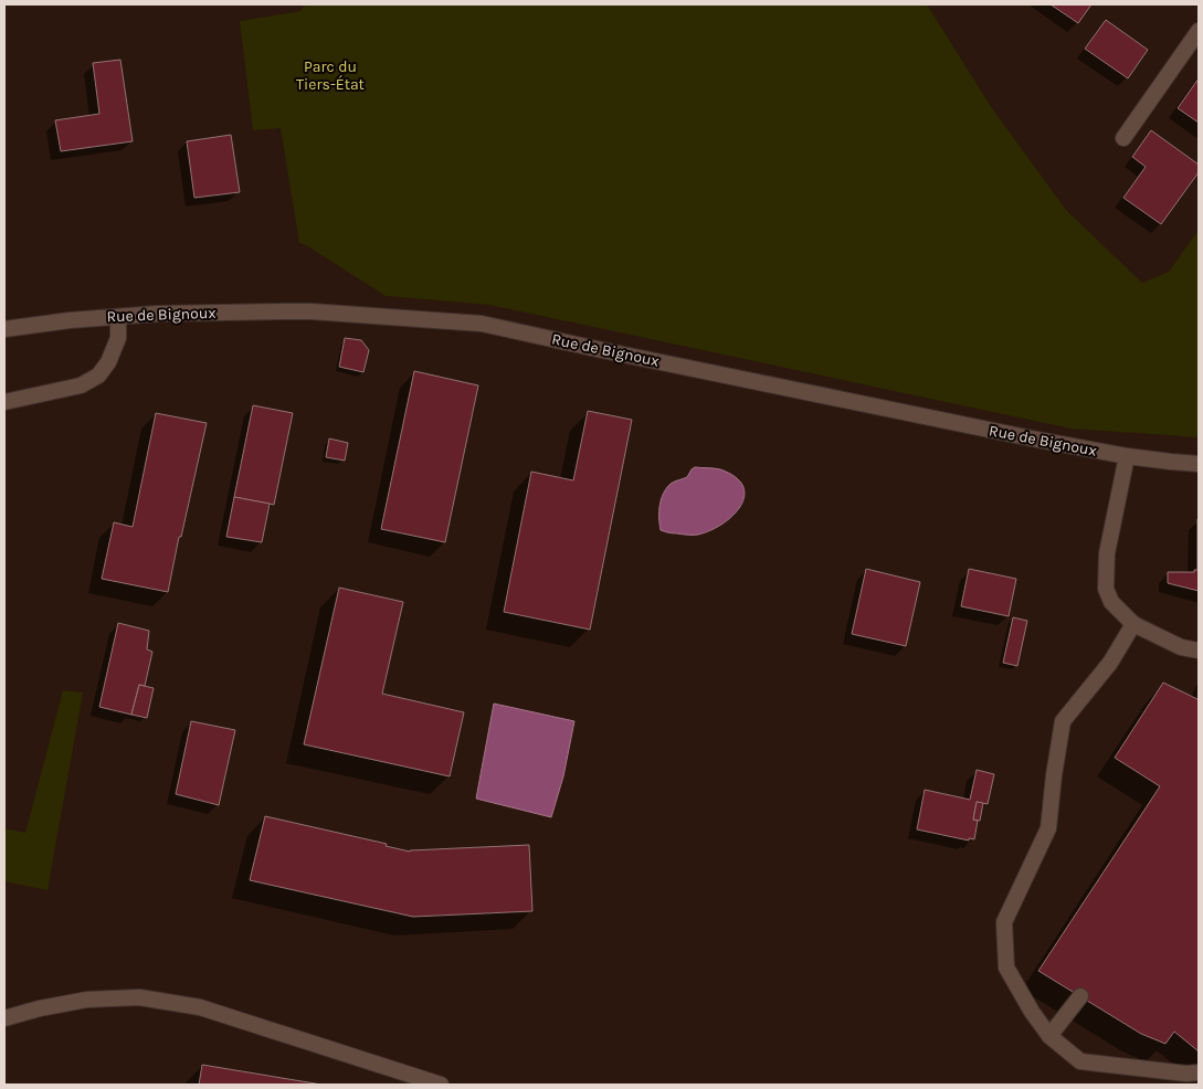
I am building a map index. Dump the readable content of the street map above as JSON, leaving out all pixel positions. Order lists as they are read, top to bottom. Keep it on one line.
{"streets":{"street":["Rue de Bignoux"]},"parks":["Parc du Tiers-État"]}
